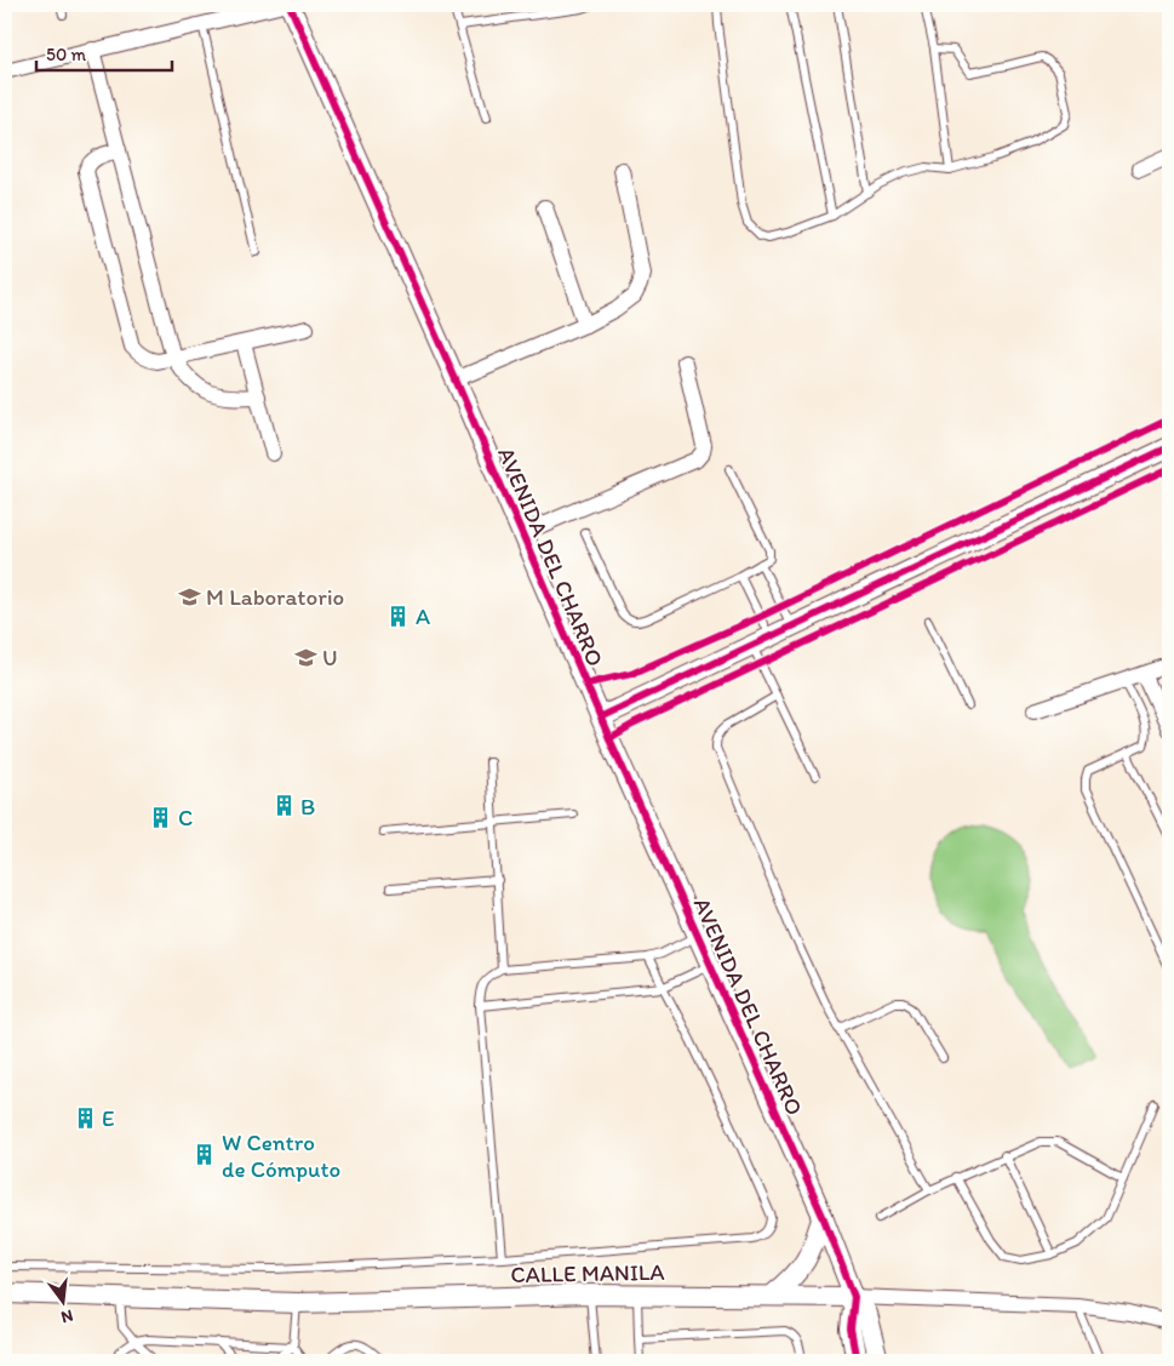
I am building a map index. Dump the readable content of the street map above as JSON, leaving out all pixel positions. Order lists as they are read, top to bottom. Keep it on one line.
{"streets":{"street":["AVENIDA DEL CHARRO","CALLE MANILA"]},"crossings":[["AVENIDA DEL CHARRO","CALLE MANILA"]],"places":{"school or university":["M Laboratorio","U"],"building":["A","B","C","E","W Centro de Cómputo"]},"scale_bar":"50 m","north":"bottom"}
